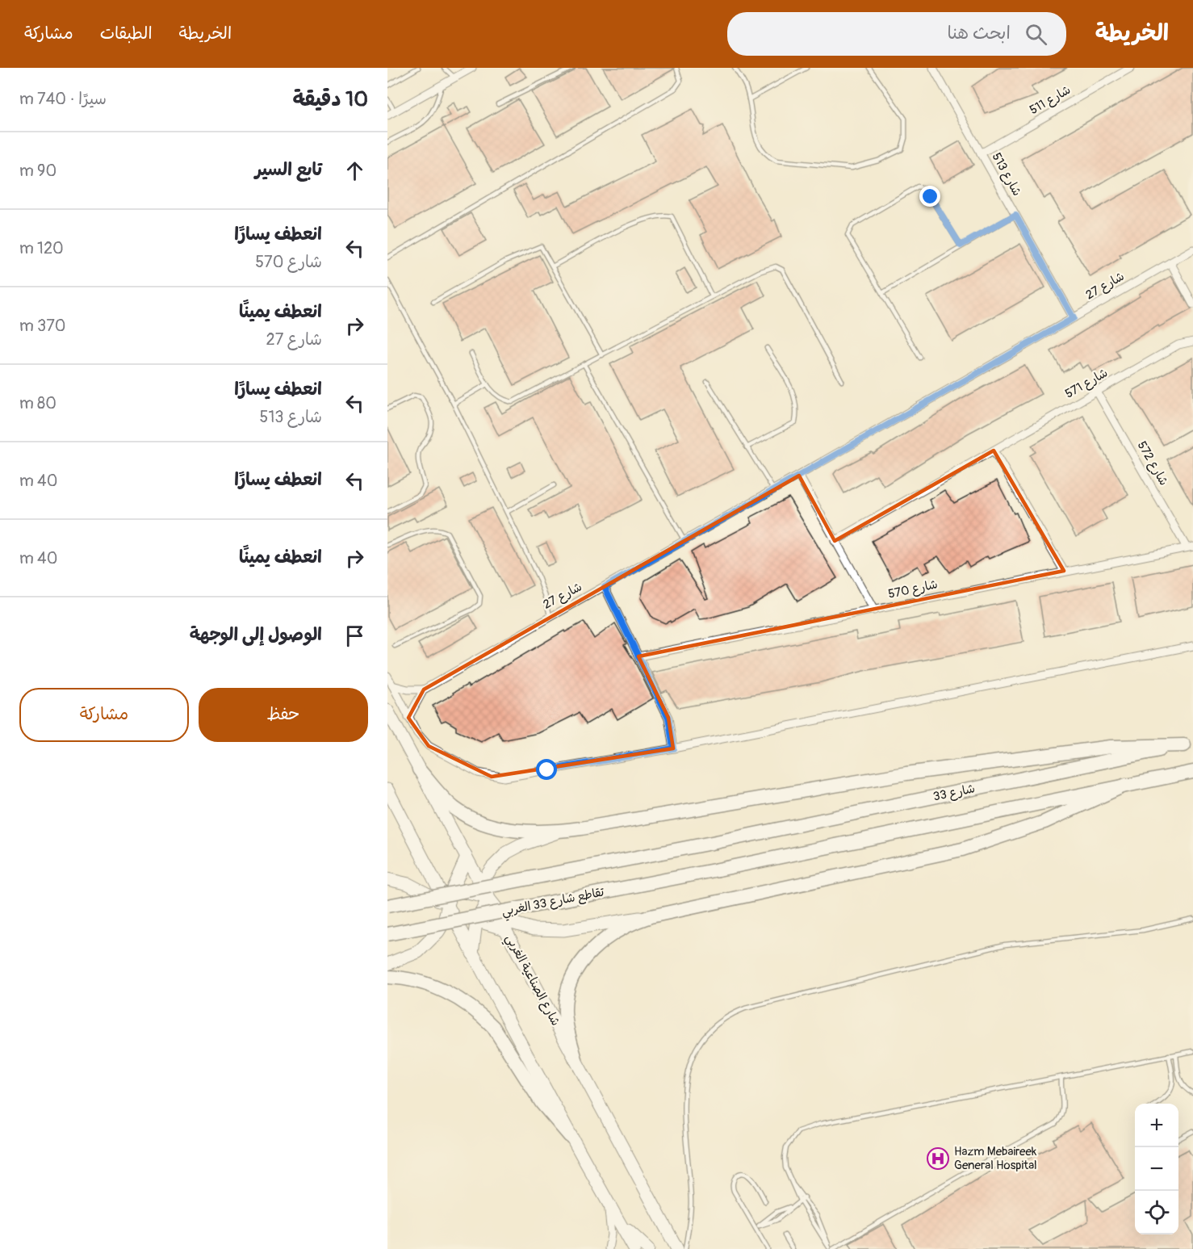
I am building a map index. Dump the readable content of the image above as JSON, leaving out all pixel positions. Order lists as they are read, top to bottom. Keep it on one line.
{"streets":{"highway":["شارع 33","تقاطع شارع 33 الغربي"],"main road":["شارع الصناعية الغربي"],"street":["شارع 511","شارع 513","شارع 27","شارع 571","شارع 572","شارع 570"]},"crossings":[["شارع 511","شارع 513"],["شارع 513","شارع 27"],["شارع 571","شارع 572"],["شارع 572","شارع 570"]],"places":{"hospital":["Hazm Mebaireek General Hospital"]},"page":{"header":"الخريطة","search":"ابحث هنا","nav":["الخريطة","الطبقات","مشاركة"],"heading":["10 دقيقة","سيرًا · 740 m"],"list":[["تابع السير","90 m"],["انعطف يسارًا","شارع 570","120 m"],["انعطف يمينًا","شارع 27","370 m"],["انعطف يسارًا","شارع 513","80 m"],["انعطف يسارًا","40 m"],["انعطف يمينًا","40 m"],"الوصول إلى الوجهة"],"buttons":["حفظ","مشاركة"],"map_buttons":["+","−"]}}
